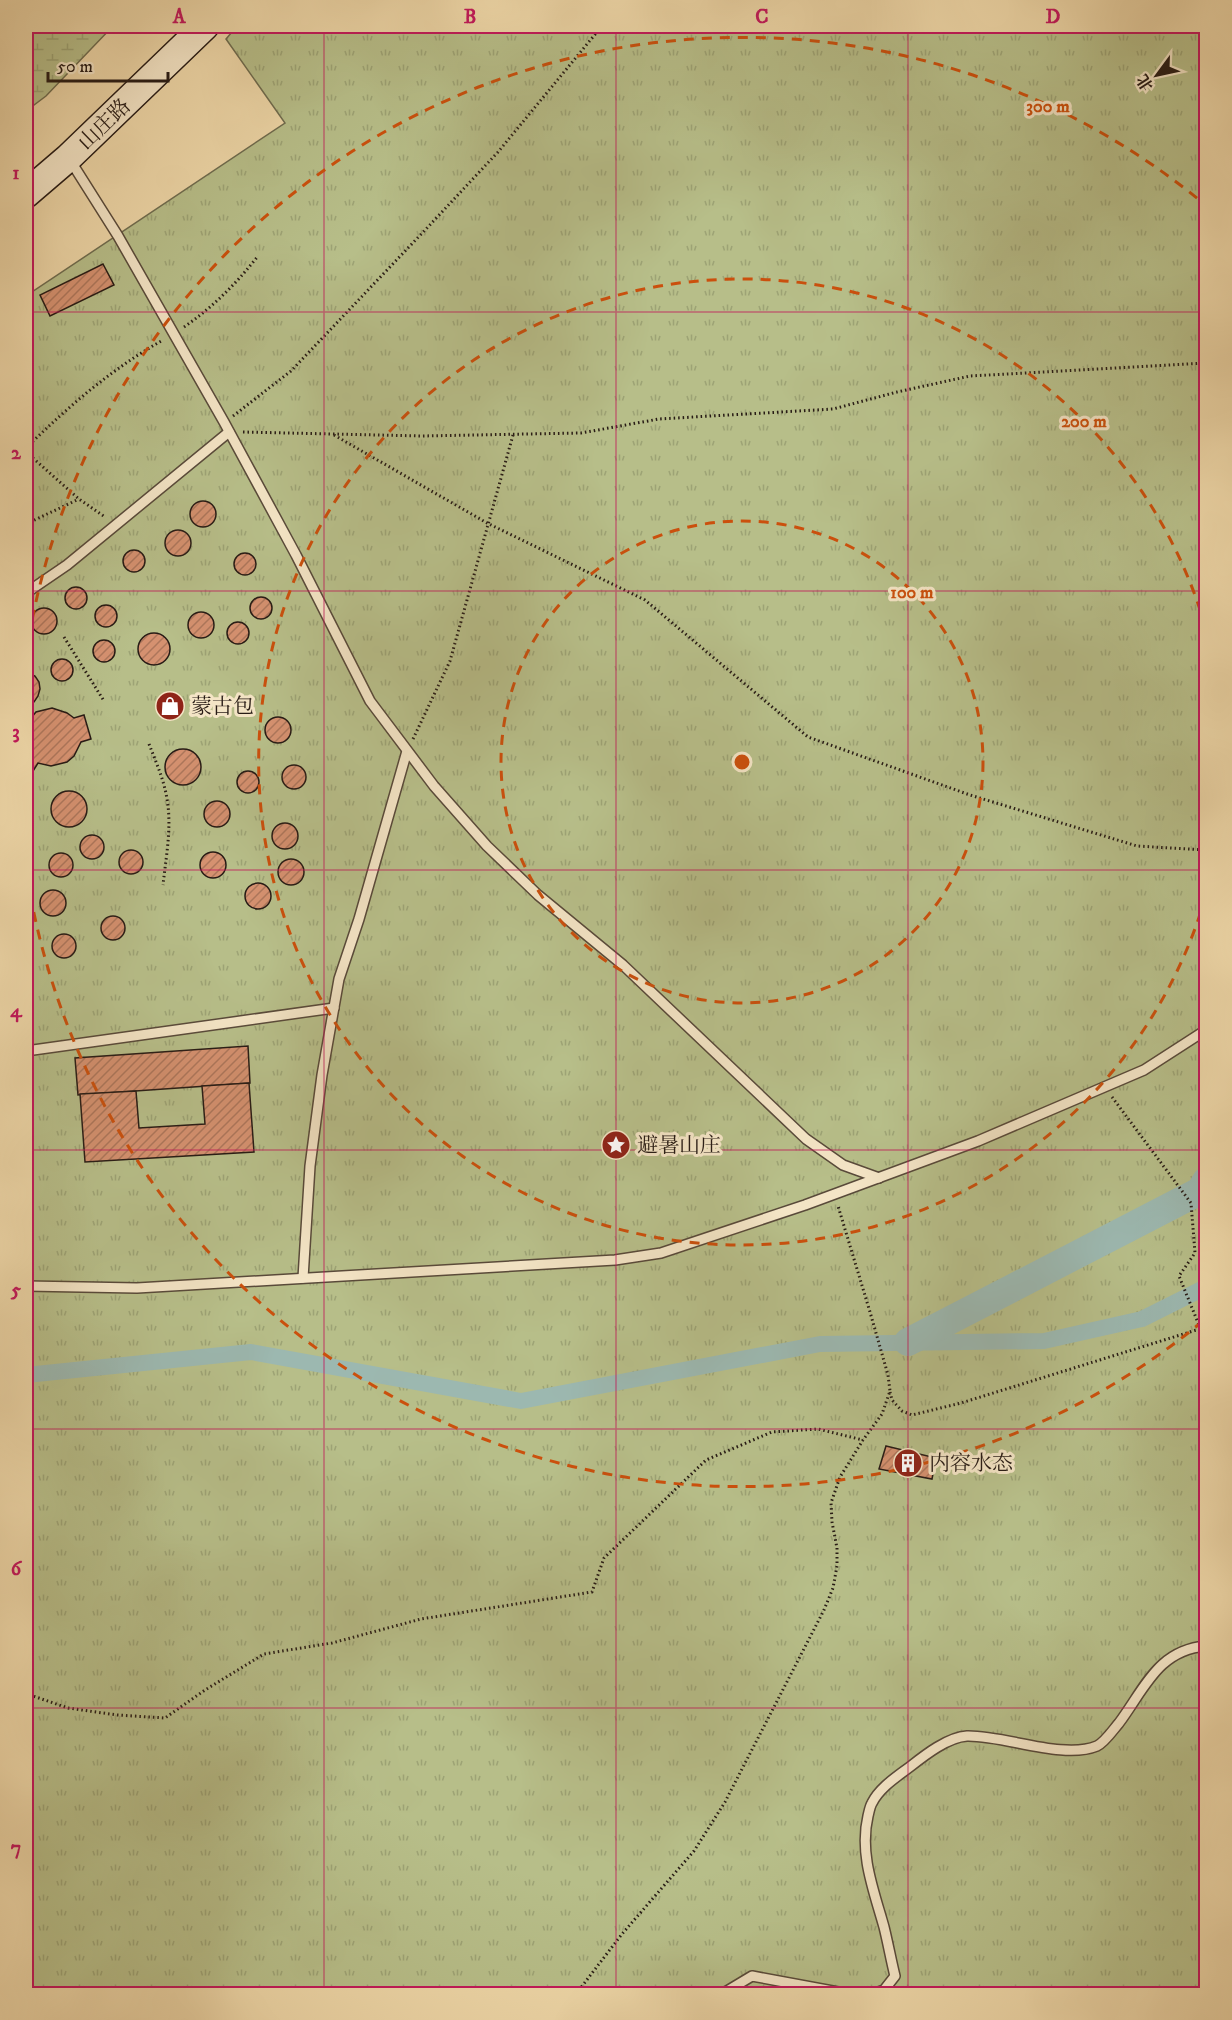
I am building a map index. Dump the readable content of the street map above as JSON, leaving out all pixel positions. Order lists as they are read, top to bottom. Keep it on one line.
{"streets":{"main road":["山庄路"]},"places":{"shop":["蒙古包"],"place":["避暑山庄"],"building":["内容水态"]},"scale_bar":"50 m","north":"bottom left","grid":{"columns":["A","B","C","D"],"rows":["1","2","3","4","5","6","7"]},"rings":["300 m","200 m","100 m"]}
